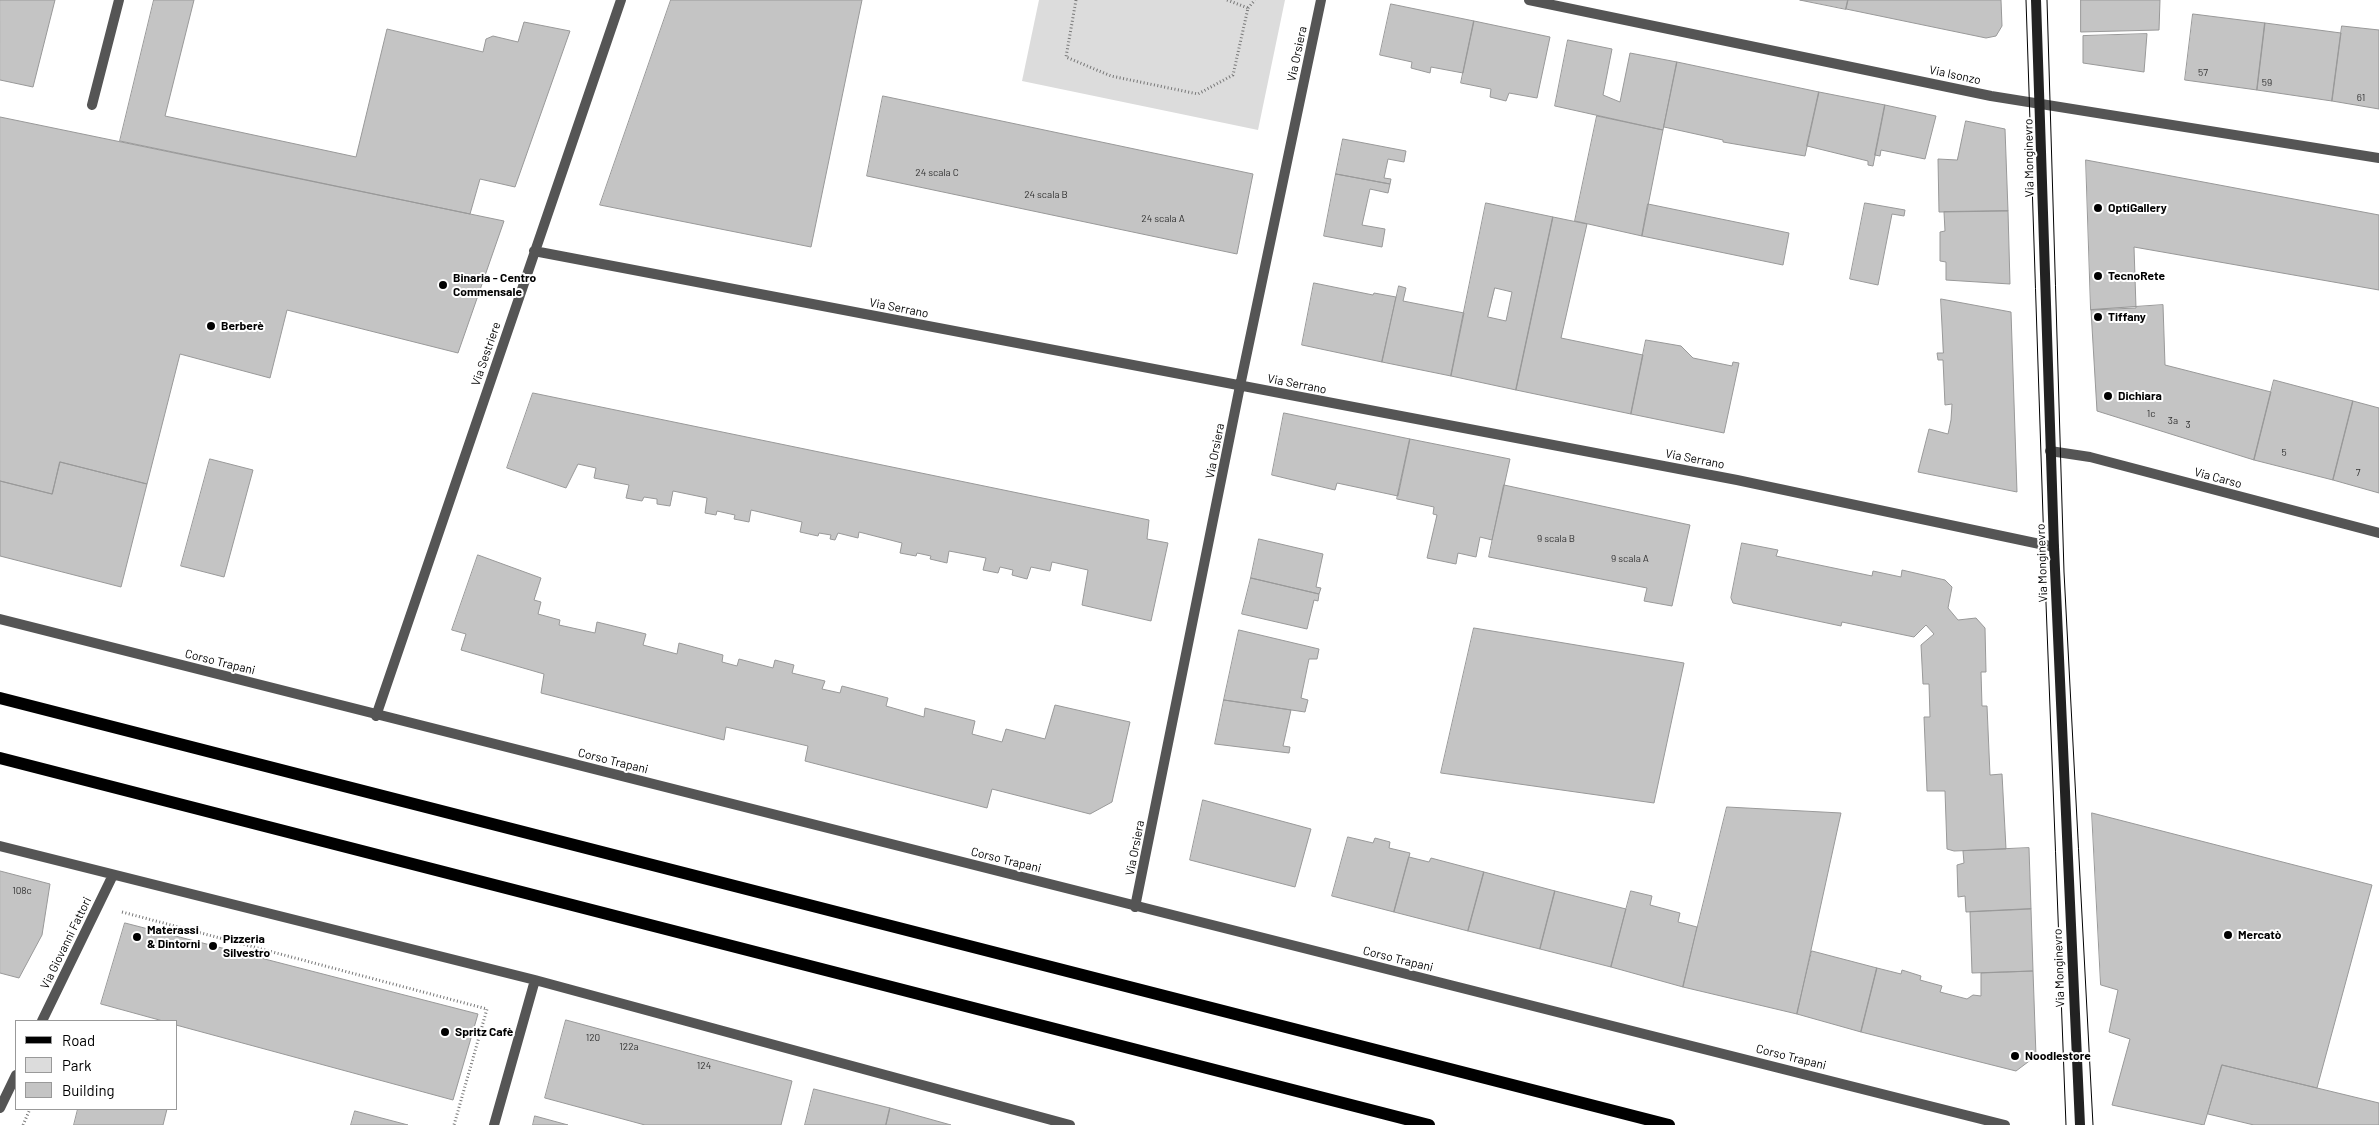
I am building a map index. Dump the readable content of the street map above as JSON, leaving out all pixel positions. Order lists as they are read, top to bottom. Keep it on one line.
{"streets":{"street":["Via Orsiera","Via Isonzo","Via Monginevro","Via Serrano","Via Sestriere","Via Carso","Corso Trapani","Via Giovanni Fattori"]},"crossings":[["Via Orsiera","Via Serrano"],["Via Orsiera","Corso Trapani"],["Via Isonzo","Via Monginevro"],["Via Monginevro","Via Serrano"],["Via Monginevro","Via Carso"],["Via Serrano","Via Sestriere"],["Via Sestriere","Corso Trapani"]],"places":["OptiGallery","TecnoRete","Binaria - Centro Commensale","Tiffany","Berberè","Dichiara","Mercatò","Materassi & Dintorni","Pizzeria Silvestro","Spritz Cafè","Noodlestore"],"house_numbers":["57","59","61","24 scala C","24 scala B","24 scala A","1c","3a","3","5","7","9 scala B","9 scala A","108c","120","122a","124"],"legend":["Road","Park","Building"]}
